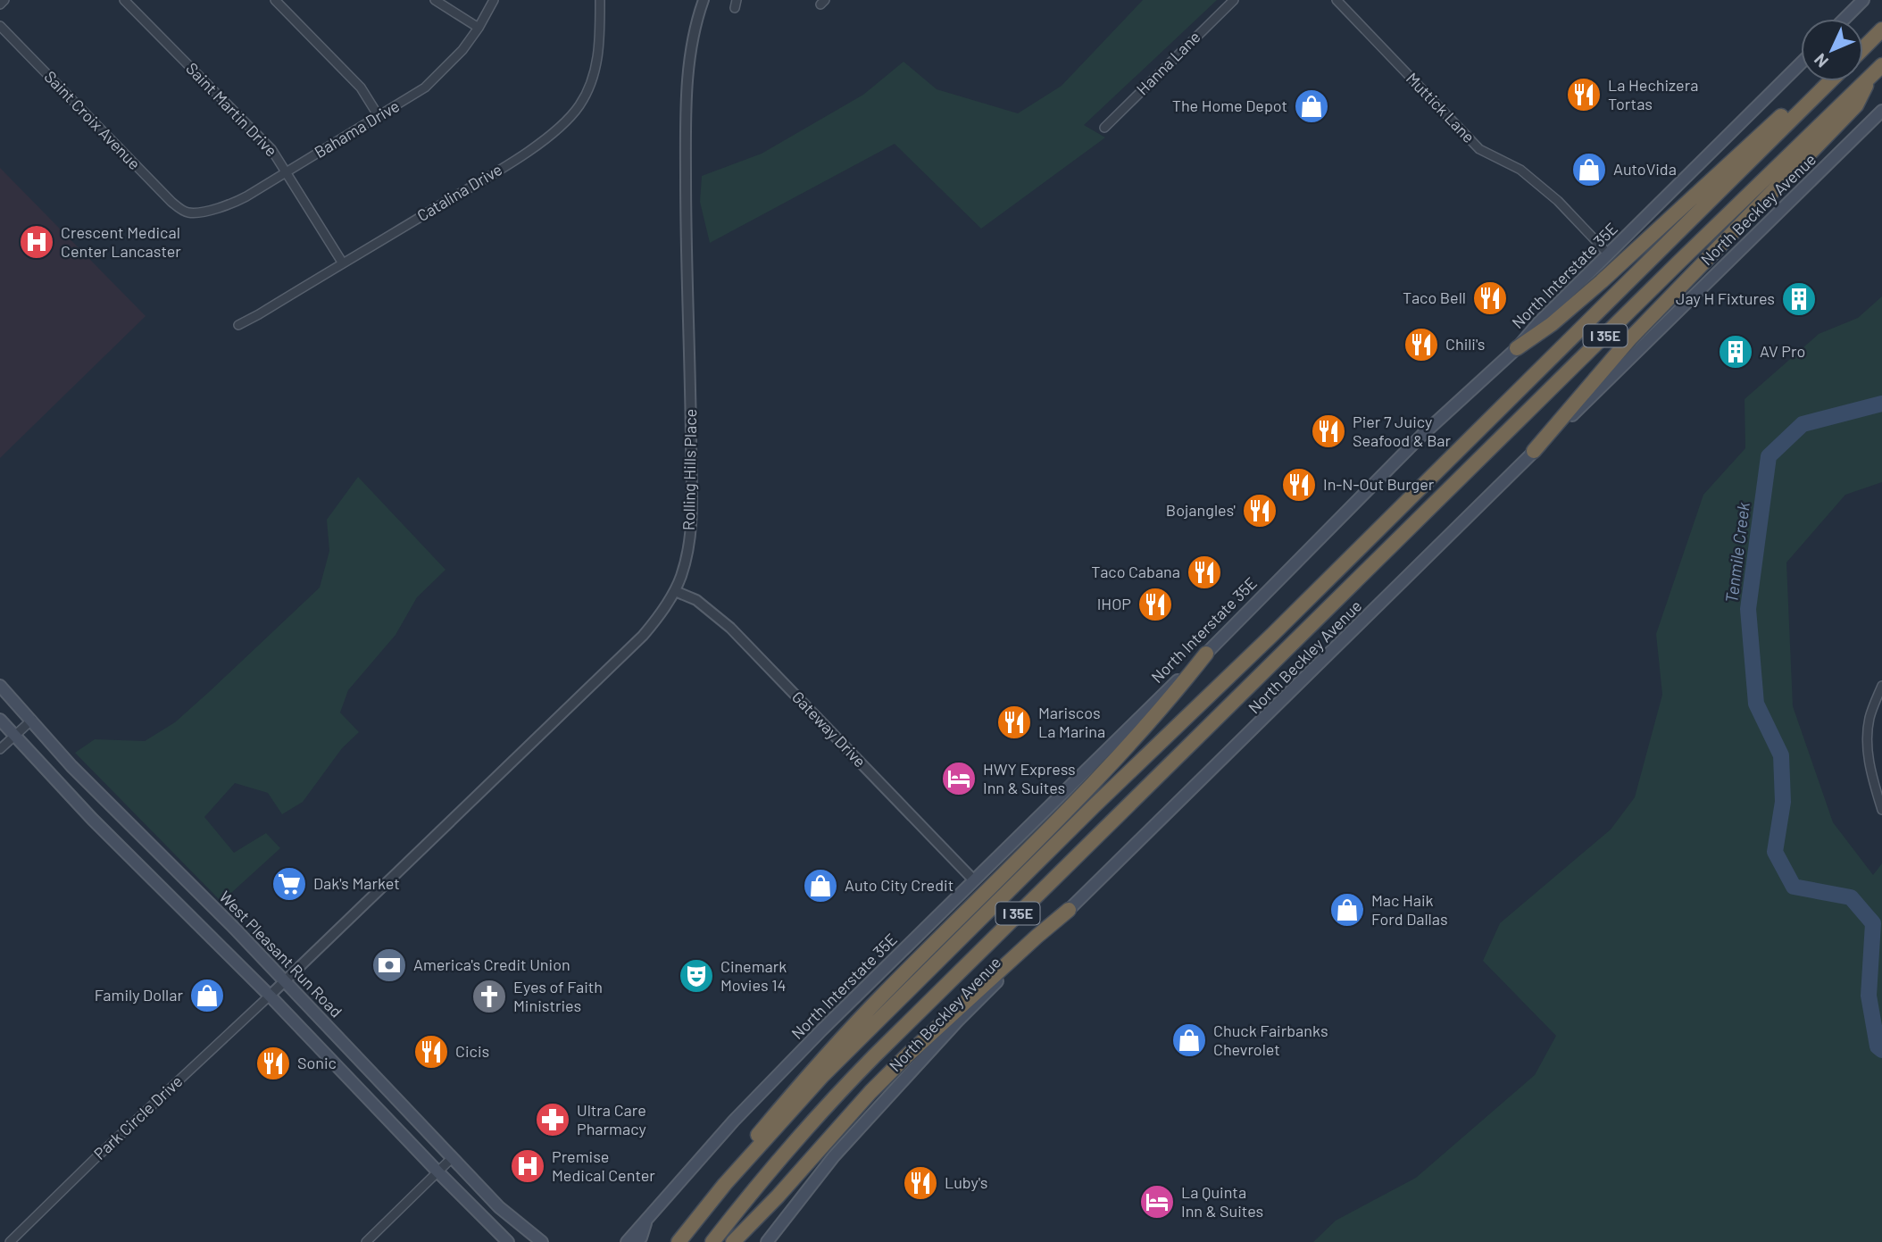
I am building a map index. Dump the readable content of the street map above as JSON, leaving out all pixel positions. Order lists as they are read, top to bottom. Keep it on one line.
{"streets":{"highway":["I 35E"],"main road":["North Beckley Avenue","North Interstate 35E","West Pleasant Run Road"],"street":["Hanna Lane","Muttick Lane","Saint Martin Drive","Saint Croix Avenue","Bahama Drive","Catalina Drive","Rolling Hills Place","Gateway Drive","Park Circle Drive"]},"crossings":[["Muttick Lane","North Interstate 35E"],["Saint Martin Drive","Bahama Drive"],["Saint Martin Drive","Catalina Drive"],["Saint Croix Avenue","Bahama Drive"],["North Interstate 35E","Gateway Drive"],["Rolling Hills Place","Gateway Drive"],["Rolling Hills Place","West Pleasant Run Road"],["Rolling Hills Place","Park Circle Drive"]],"water":["Tenmile Creek"],"places":{"restaurant":["La Hechizera Tortas","Taco Bell","Chili's","Pier 7 Juicy Seafood & Bar","In-N-Out Burger","Bojangles'","Taco Cabana","IHOP","Mariscos La Marina","Cicis","Sonic","Luby's"],"shop":["The Home Depot","AutoVida","Auto City Credit","Mac Haik Ford Dallas","Family Dollar","Chuck Fairbanks Chevrolet"],"hospital":["Crescent Medical Center Lancaster","Premise Medical Center"],"building":["Jay H Fixtures","AV Pro"],"hotel":["HWY Express Inn & Suites","La Quinta Inn & Suites"],"supermarket":["Dak's Market"],"bank":["America's Credit Union"],"theatre":["Cinemark Movies 14"],"church":["Eyes of Faith Ministries"],"pharmacy":["Ultra Care Pharmacy"]},"north":"bottom left"}
